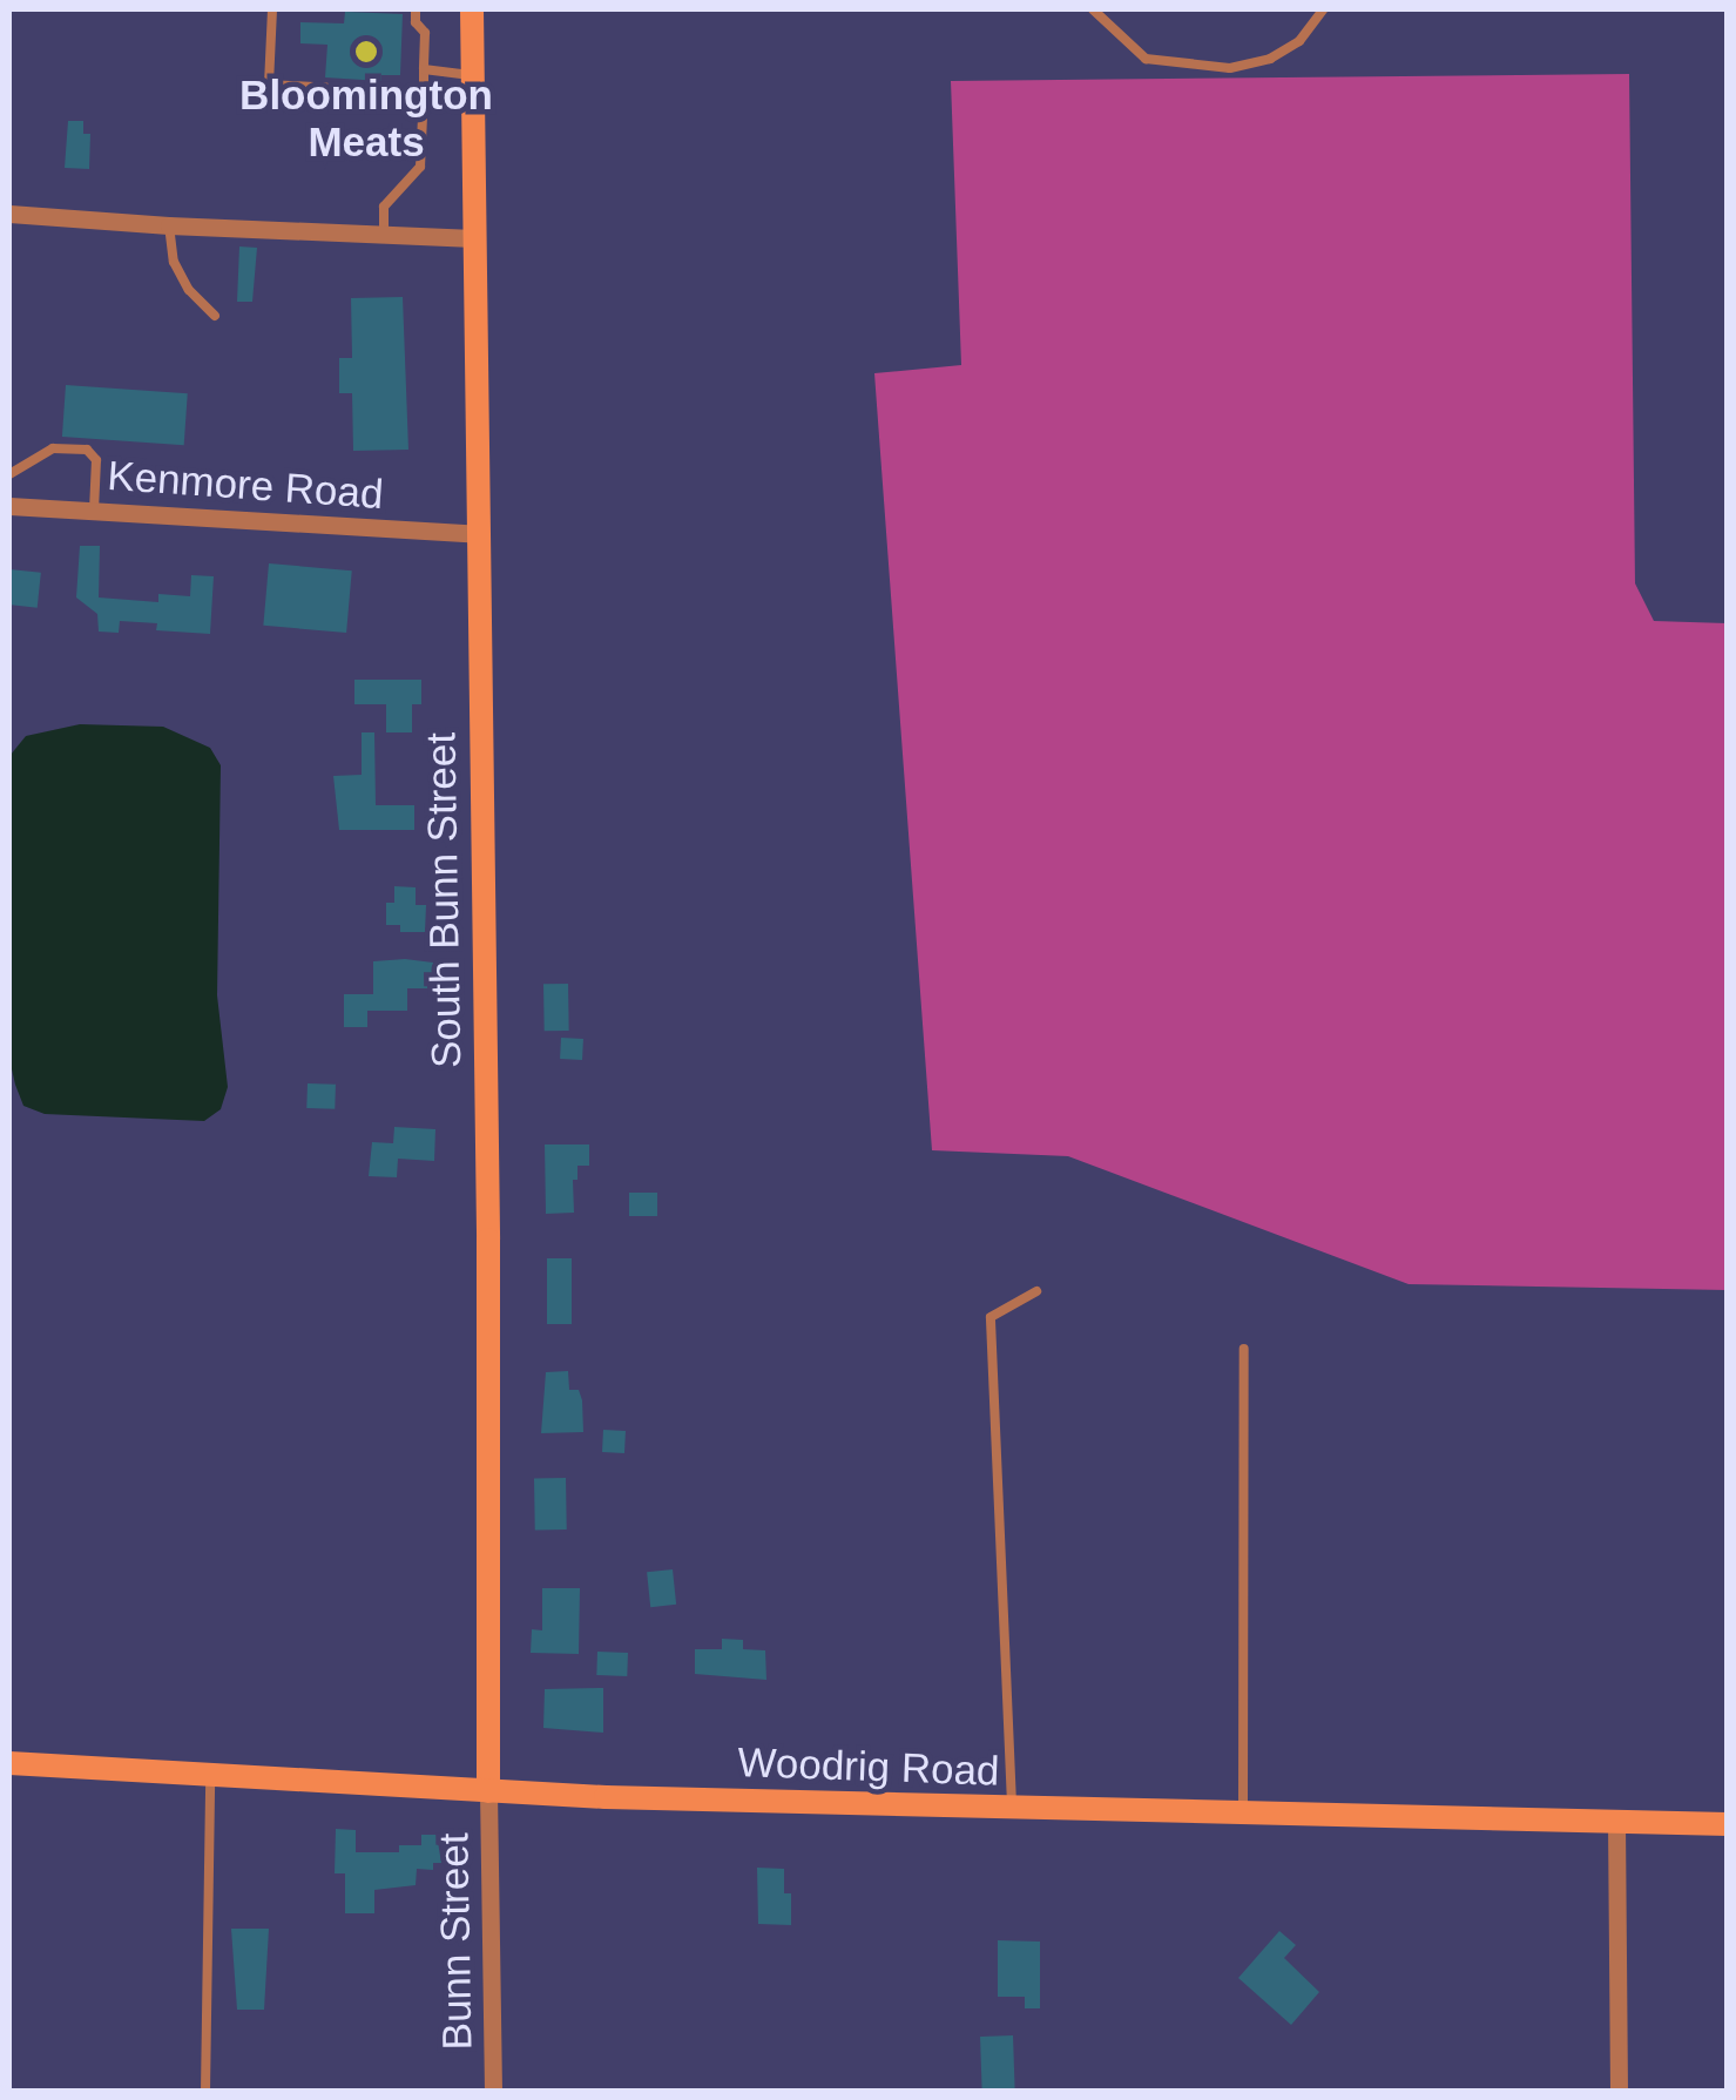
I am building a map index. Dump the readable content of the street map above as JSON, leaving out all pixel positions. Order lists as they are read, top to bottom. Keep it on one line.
{"streets":{"street":["Kenmore Road","South Bunn Street","Woodrig Road","Bunn Street"]},"crossings":[["Kenmore Road","South Bunn Street"],["South Bunn Street","Woodrig Road"],["South Bunn Street","Bunn Street"],["Woodrig Road","Bunn Street"]],"places":["Bloomington Meats"]}
